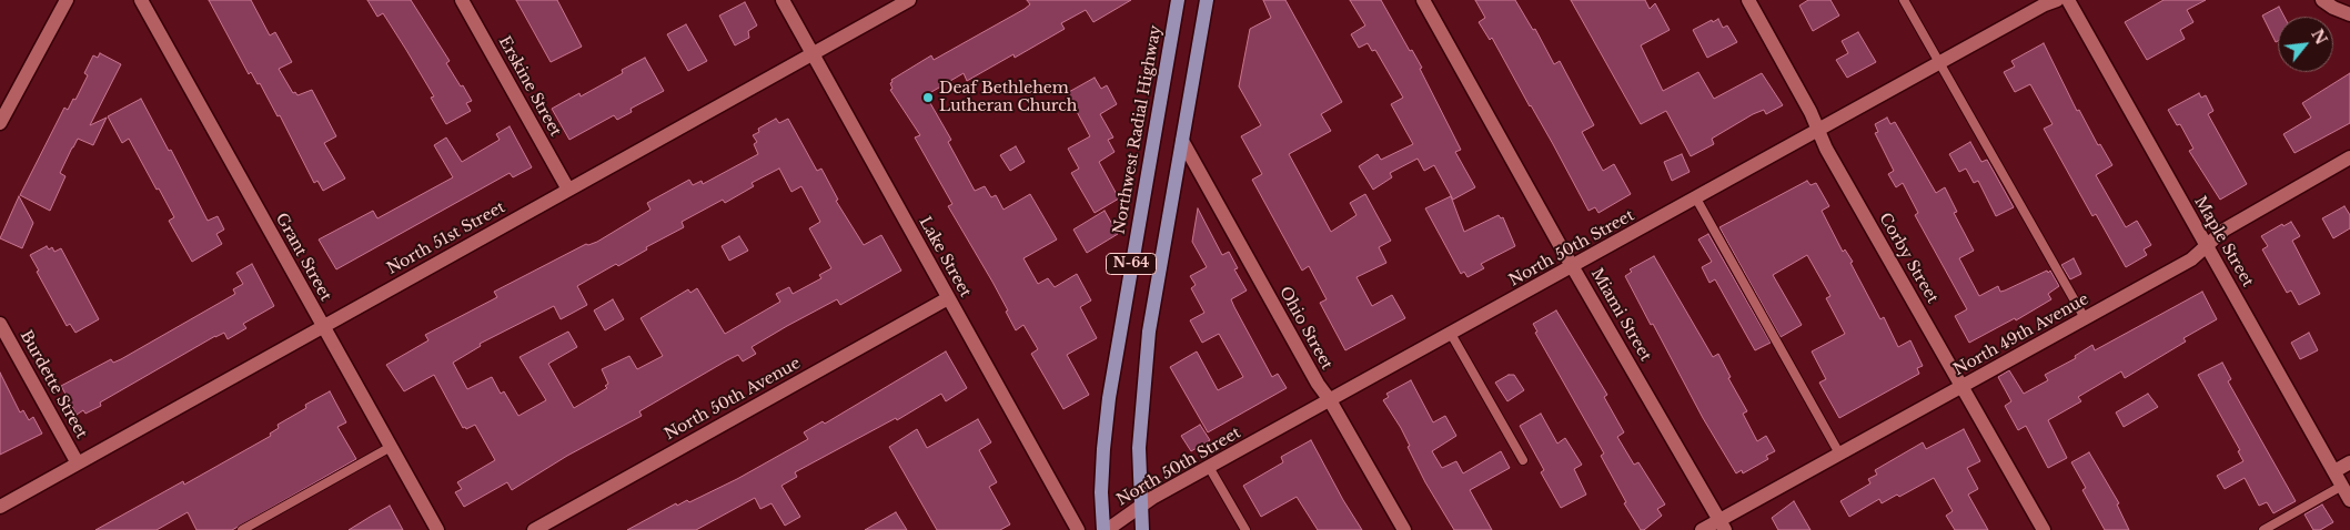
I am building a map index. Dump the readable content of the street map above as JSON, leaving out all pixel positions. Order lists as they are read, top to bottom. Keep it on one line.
{"streets":{"main road":["Northwest Radial Highway","N-64"],"street":["Erskine Street","North 51st Street","Maple Street","North 50th Street","Grant Street","Lake Street","Corby Street","Miami Street","Ohio Street","North 49th Avenue","Burdette Street","North 50th Avenue"]},"crossings":[["Erskine Street","North 51st Street"],["Northwest Radial Highway","North 50th Street"],["North 51st Street","Grant Street"],["North 51st Street","Lake Street"],["North 51st Street","Burdette Street"],["Maple Street","North 49th Avenue"],["North 50th Street","Corby Street"],["North 50th Street","N-64"],["North 50th Street","Miami Street"],["North 50th Street","Ohio Street"],["Lake Street","North 50th Avenue"],["Corby Street","North 49th Avenue"],["N-64","Ohio Street"],["Miami Street","North 49th Avenue"]],"places":["Deaf Bethlehem Lutheran Church"],"north":"top right"}
